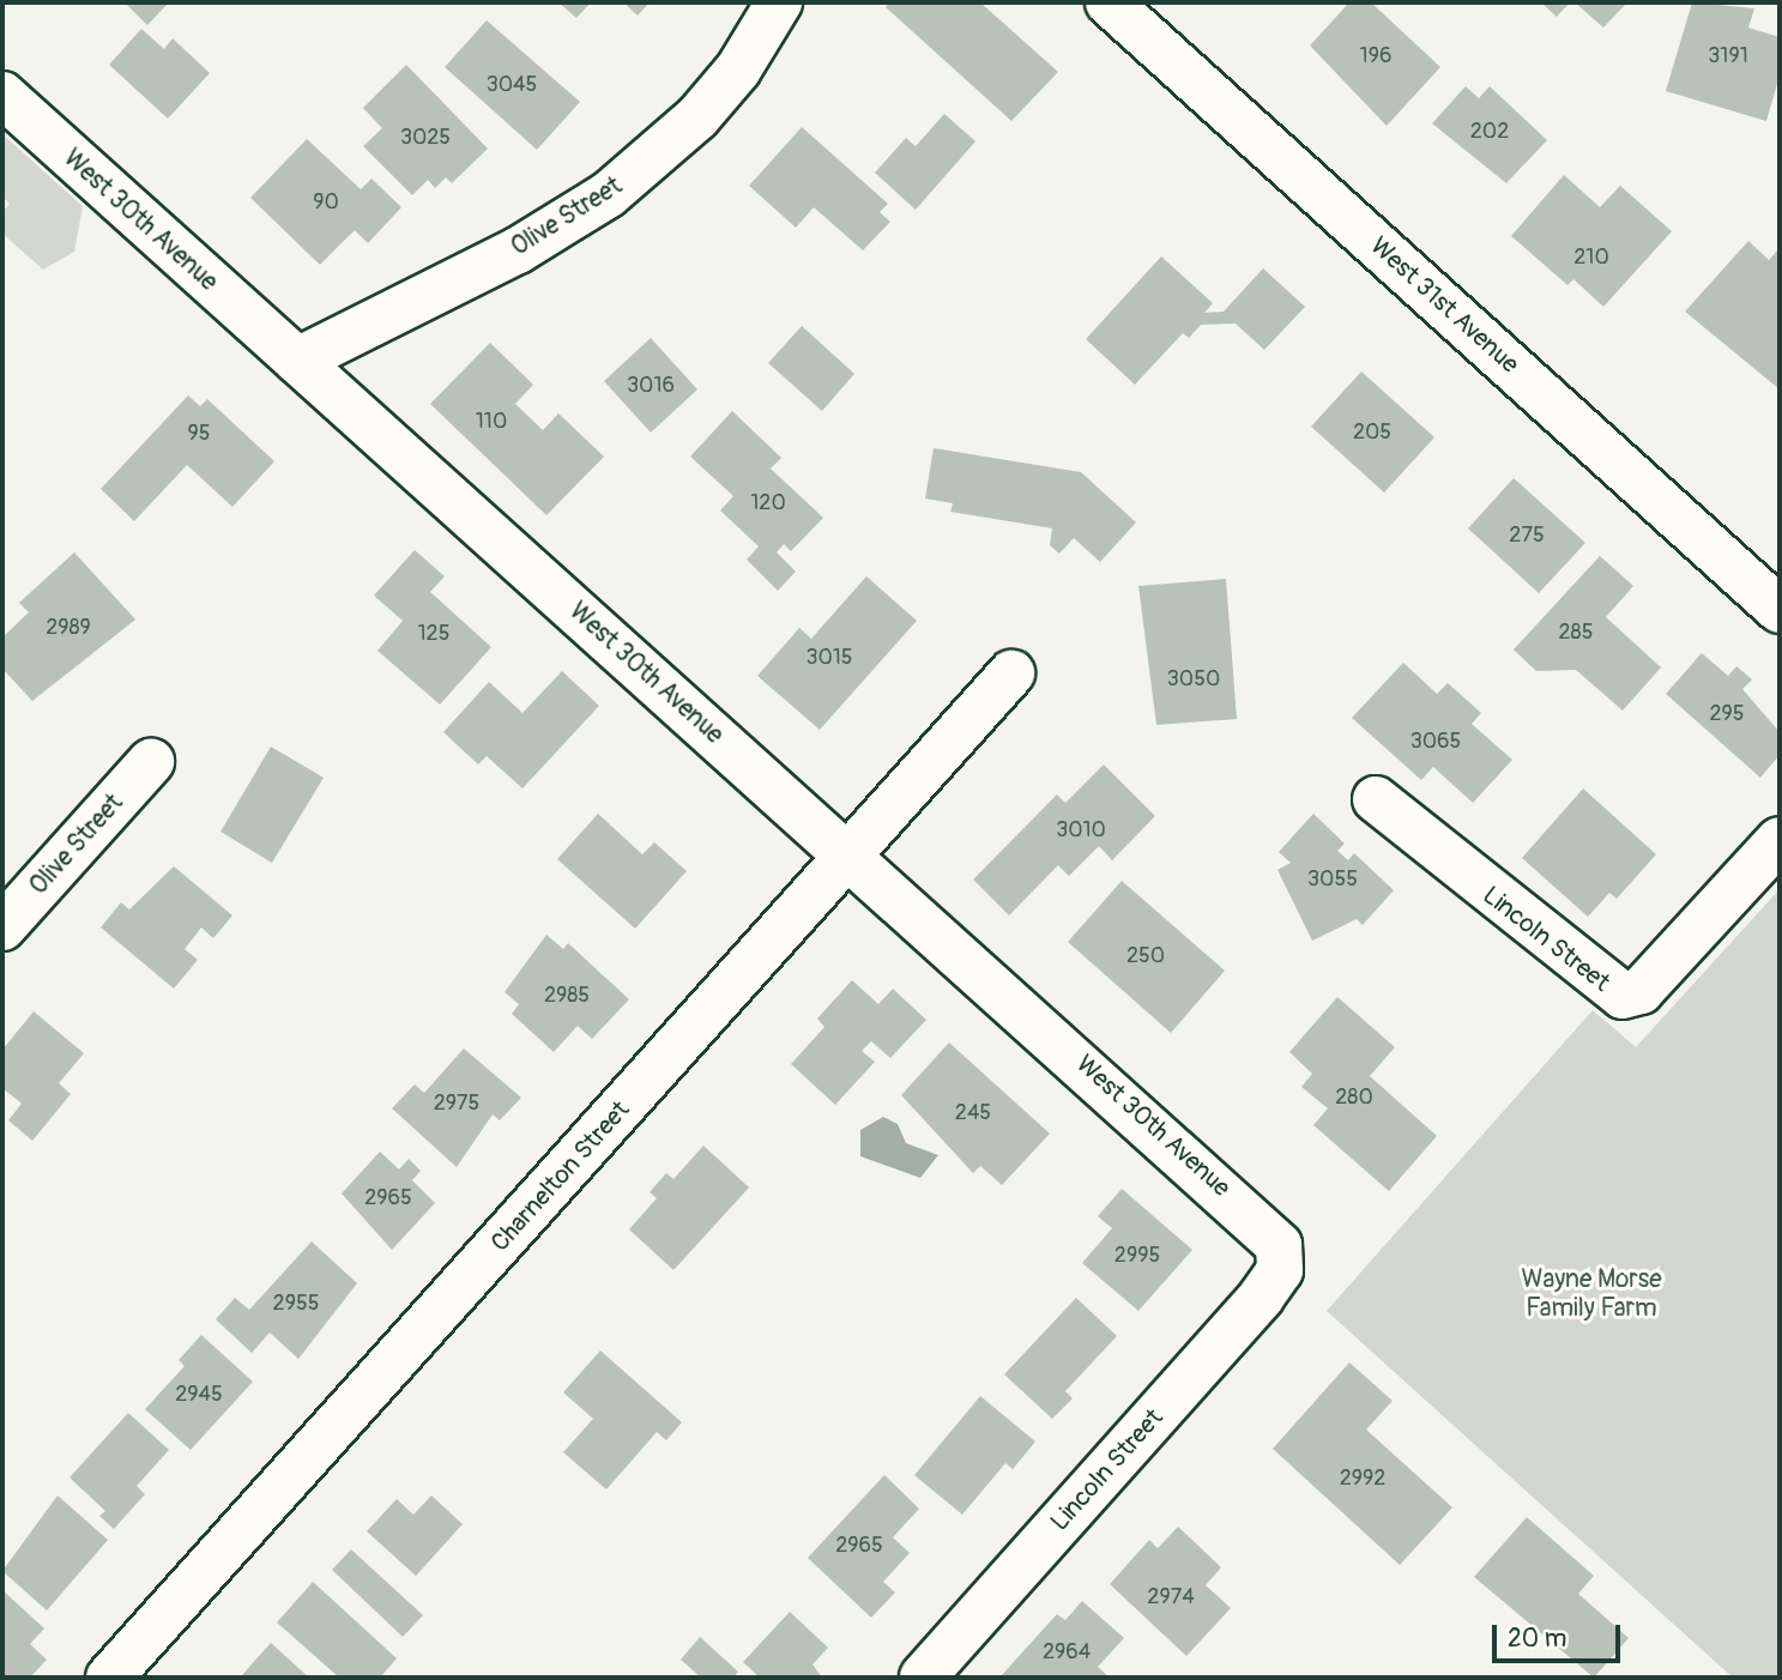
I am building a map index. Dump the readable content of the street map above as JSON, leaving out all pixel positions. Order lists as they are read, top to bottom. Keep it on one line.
{"streets":{"street":["Olive Street","West 30th Avenue","West 31st Avenue","Lincoln Street","Charnelton Street"]},"crossings":[["Olive Street","West 30th Avenue"],["West 30th Avenue","Lincoln Street"],["West 30th Avenue","Charnelton Street"]],"parks":["Wayne Morse Family Farm"],"house_numbers":["196","3191","3045","202","3025","90","210","3016","110","205","95","120","275","2989","285","125","3015","3050","295","3065","3010","3055","250","2985","280","2975","245","2965","2995","2955","2945","2992","2965","2974","2964"],"scale_bar":"20 m"}
